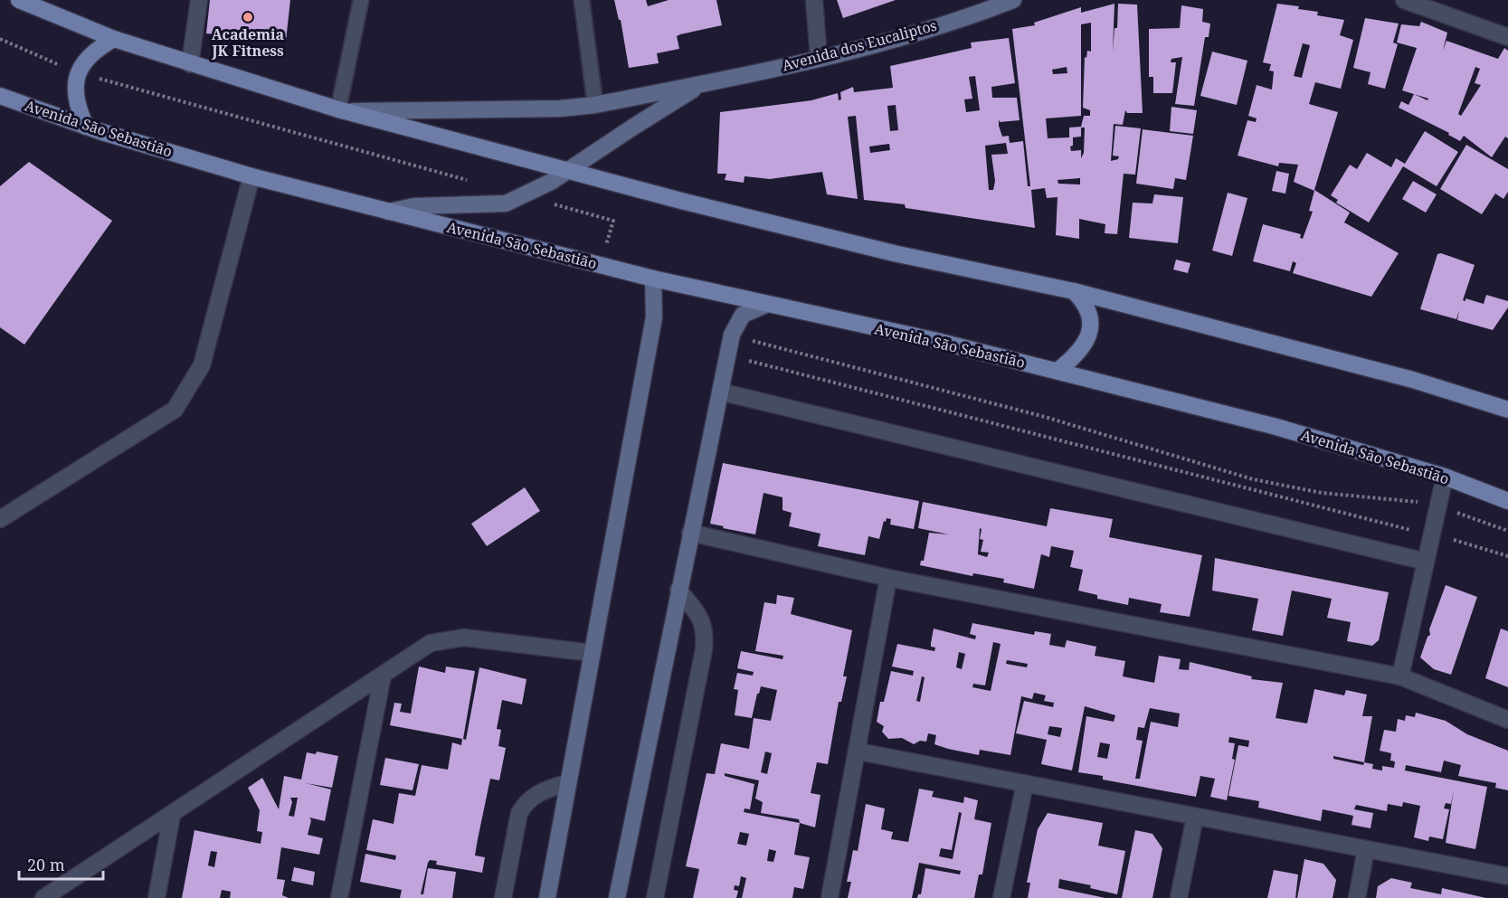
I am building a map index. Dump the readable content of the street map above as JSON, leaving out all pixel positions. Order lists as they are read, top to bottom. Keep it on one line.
{"streets":{"main road":["Avenida São Sebastião"],"street":["Avenida dos Eucaliptos"]},"crossings":[["Avenida dos Eucaliptos","Avenida São Sebastião"]],"places":["Academia JK Fitness"],"scale_bar":"20 m"}
